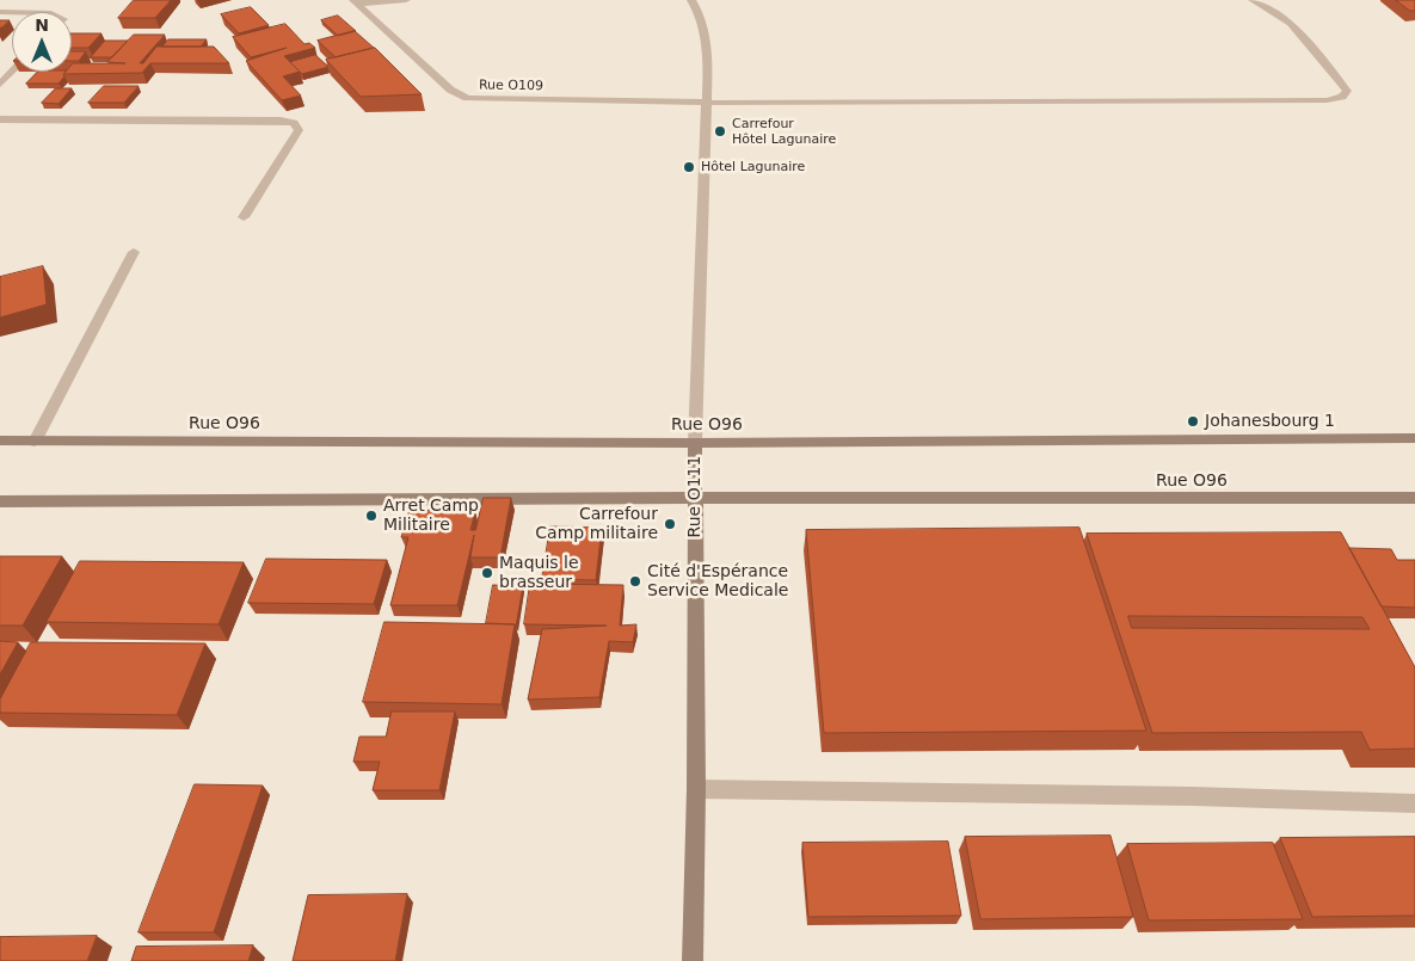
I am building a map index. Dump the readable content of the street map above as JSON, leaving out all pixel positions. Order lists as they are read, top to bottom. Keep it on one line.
{"streets":{"main road":["Rue O96","Rue O111"],"street":["Rue O109"]},"crossings":[["Rue O109","Rue O111"],["Rue O96","Rue O111"]],"places":["Carrefour Hôtel Lagunaire","Hôtel Lagunaire","Johanesbourg 1","Arret Camp Militaire","Carrefour Camp militaire","Maquis le brasseur","Cité d'Espérance Service Medicale"],"north":"top"}
